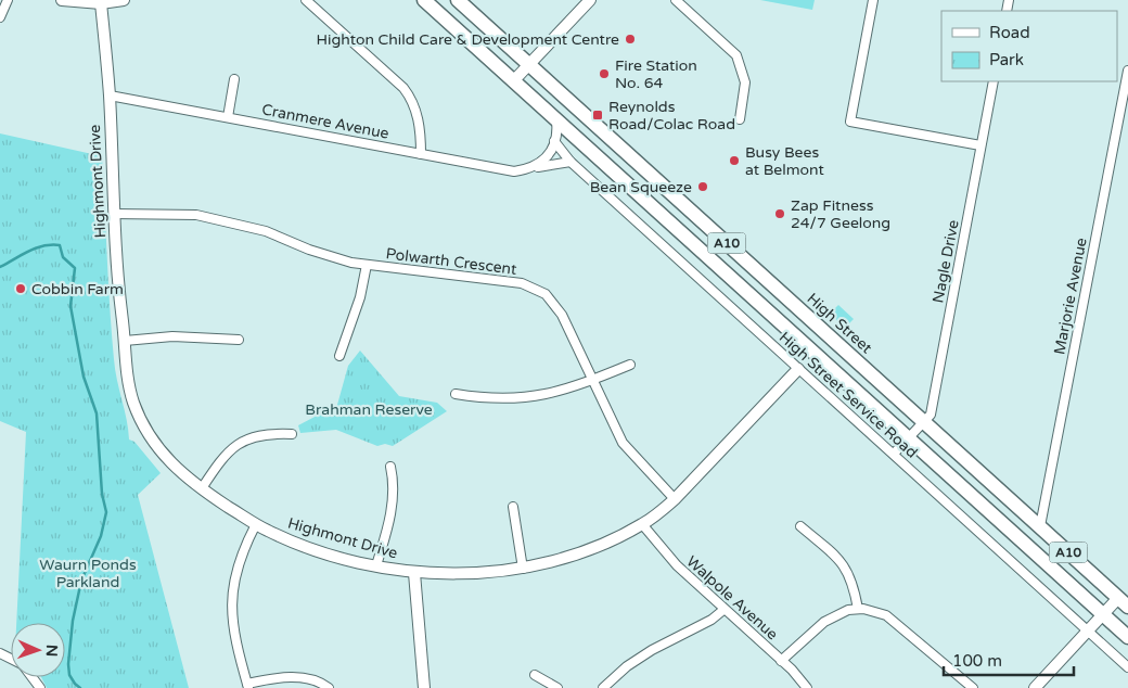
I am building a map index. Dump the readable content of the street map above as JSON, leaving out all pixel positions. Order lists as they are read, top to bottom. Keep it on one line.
{"streets":{"highway":["A10","High Street"],"street":["Cranmere Avenue","Highmont Drive","Polwarth Crescent","Nagle Drive","Marjorie Avenue","High Street Service Road","Walpole Avenue"]},"crossings":[["Cranmere Avenue","Highmont Drive"],["Cranmere Avenue","High Street Service Road"],["Highmont Drive","Polwarth Crescent"],["Highmont Drive","High Street Service Road"],["Highmont Drive","Walpole Avenue"],["A10","Nagle Drive"],["A10","High Street"],["Nagle Drive","High Street"],["Marjorie Avenue","High Street"]],"parks":["Brahman Reserve","Waurn Ponds Parkland"],"places":{"other":["Highton Child Care & Development Centre","Fire Station No. 64","Busy Bees at Belmont","Bean Squeeze","Zap Fitness 24/7 Geelong","Cobbin Farm"],"transit":["Reynolds Road/Colac Road"]},"legend":["Road","Park"],"scale_bar":"100 m","north":"right"}
